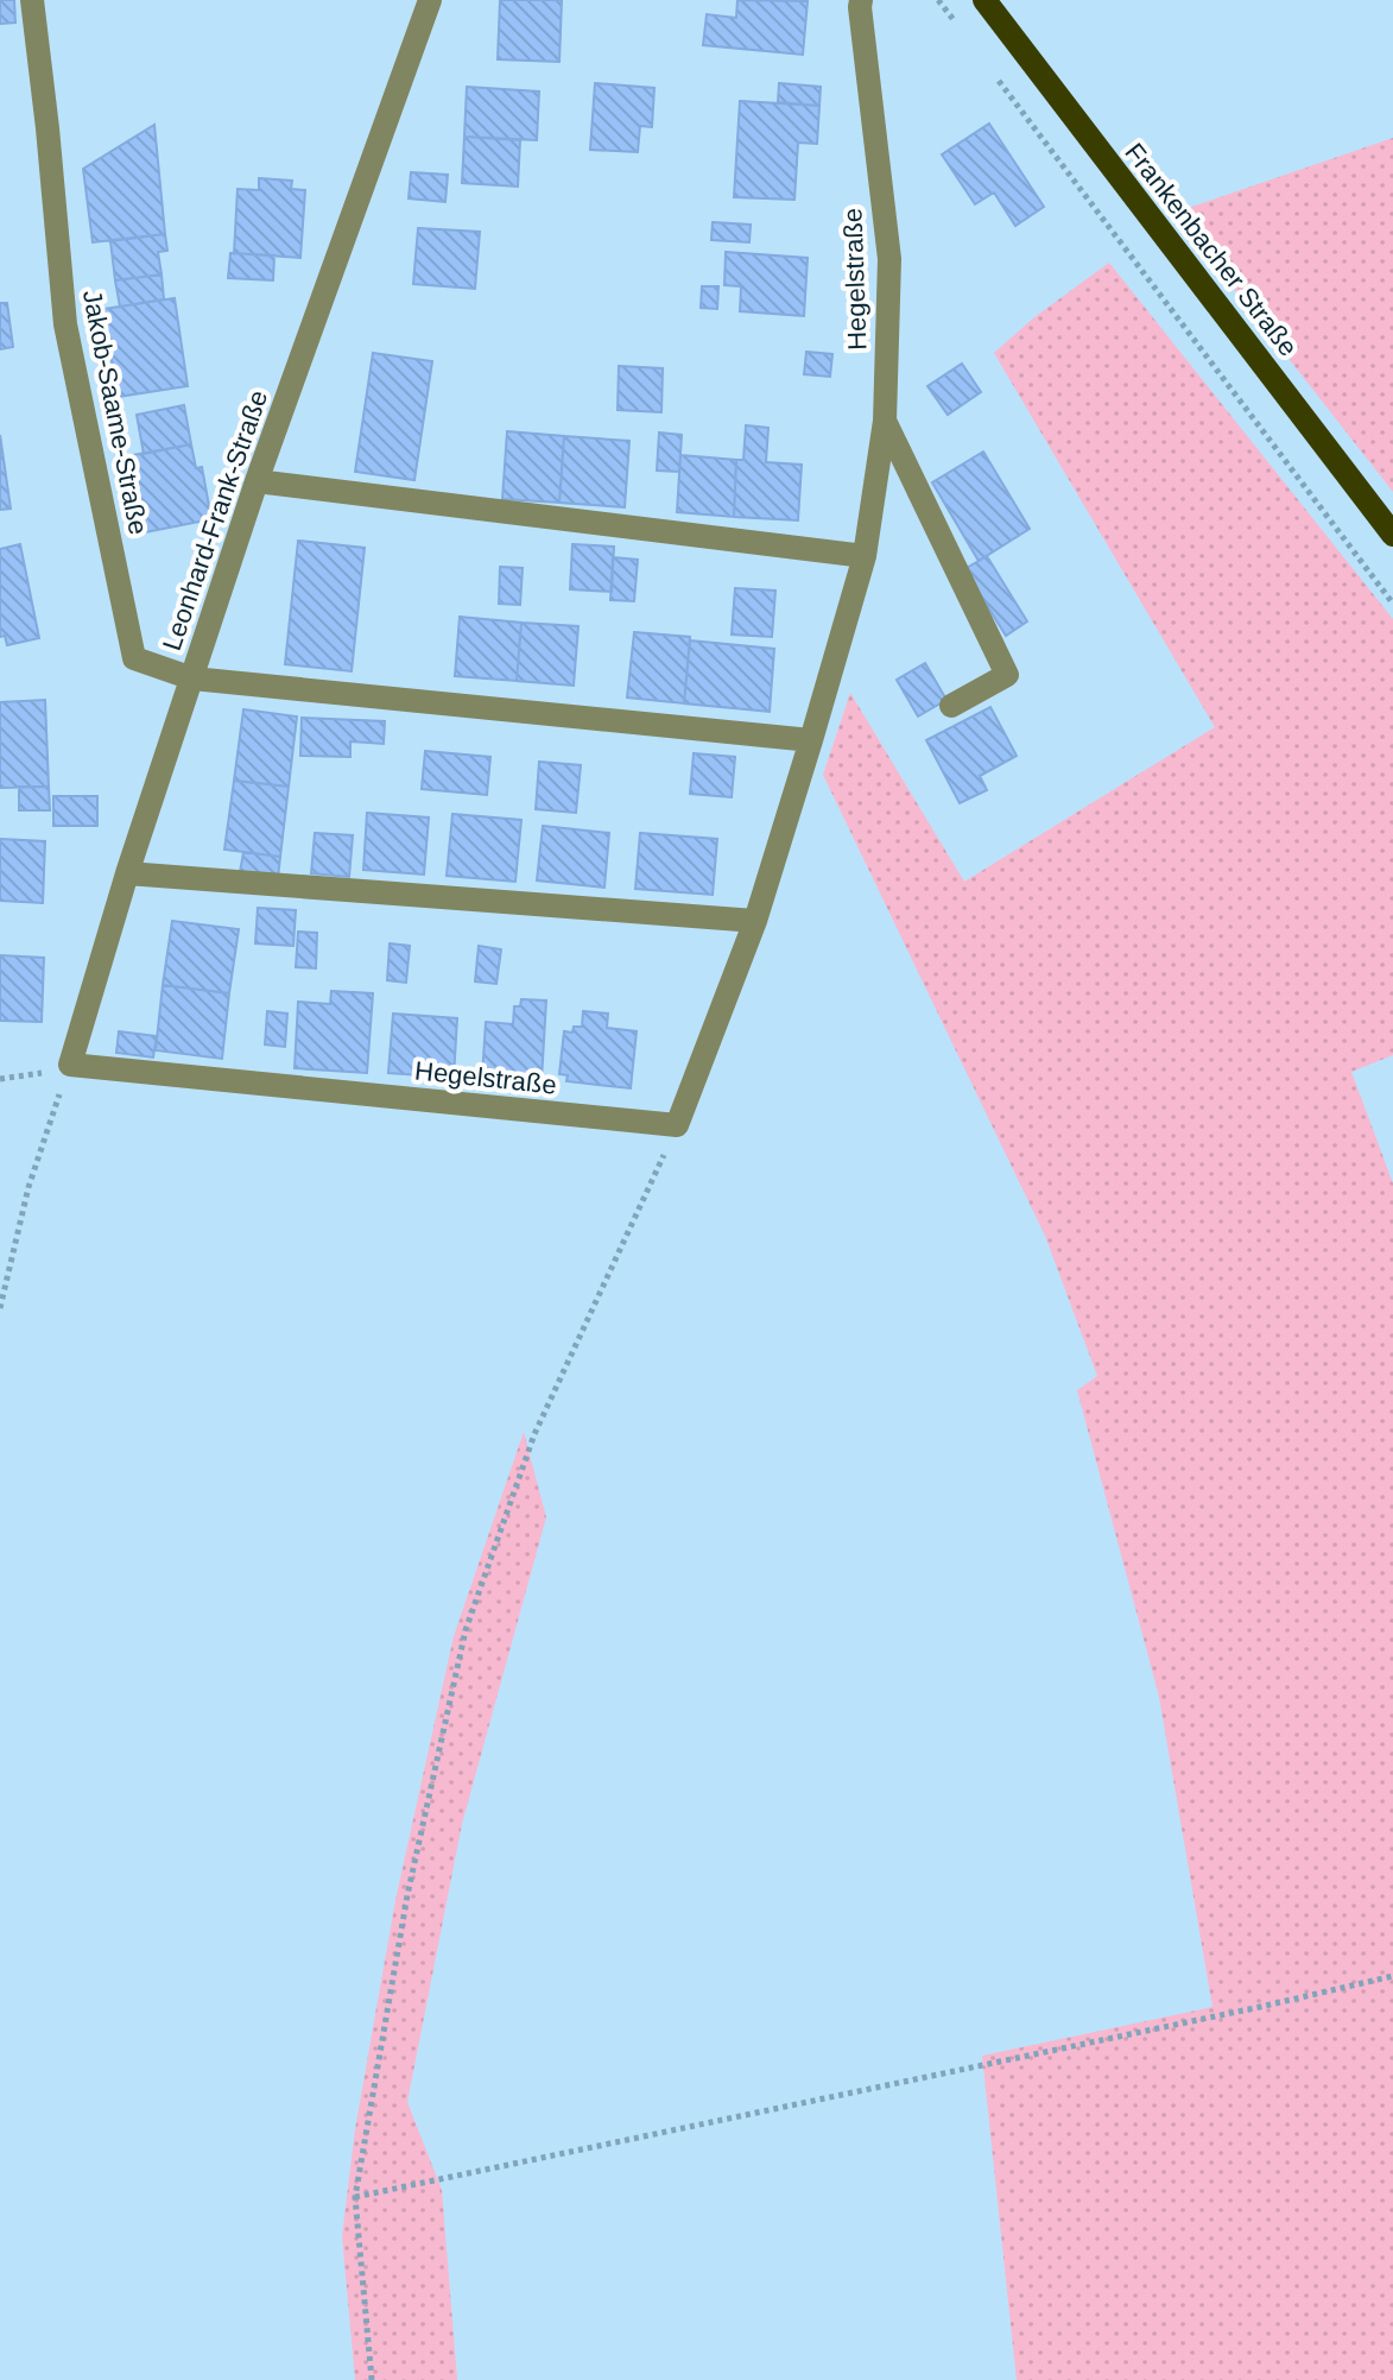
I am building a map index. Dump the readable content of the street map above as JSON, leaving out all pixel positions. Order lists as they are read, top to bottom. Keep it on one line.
{"streets":{"main road":["Frankenbacher Straße"],"street":["Hegelstraße","Jakob-Saame-Straße","Leonhard-Frank-Straße"]},"crossings":[["Hegelstraße","Leonhard-Frank-Straße"],["Jakob-Saame-Straße","Leonhard-Frank-Straße"]]}
